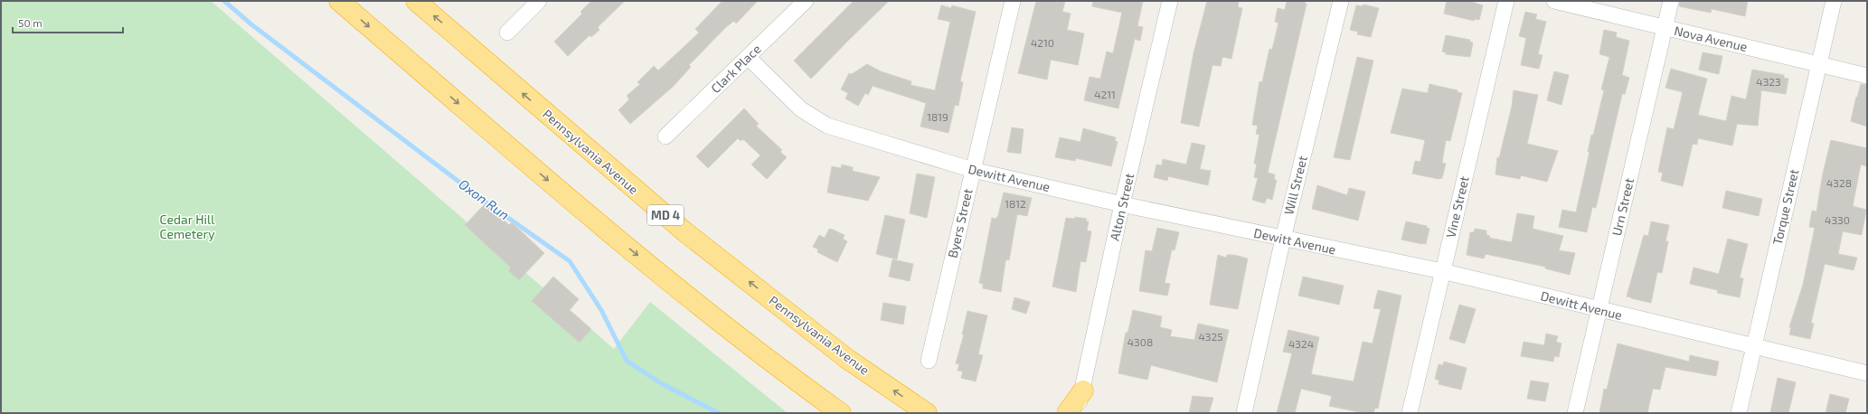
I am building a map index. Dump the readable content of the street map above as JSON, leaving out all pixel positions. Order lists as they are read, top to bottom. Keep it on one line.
{"streets":{"highway":["Pennsylvania Avenue","MD 4"],"street":["Nova Avenue","Clark Place","Dewitt Avenue","Will Street","Alton Street","Vine Street","Urn Street","Torque Street","Byers Street"]},"crossings":[["Nova Avenue","Urn Street"],["Nova Avenue","Torque Street"],["Clark Place","Dewitt Avenue"],["Dewitt Avenue","Will Street"],["Dewitt Avenue","Alton Street"],["Dewitt Avenue","Vine Street"],["Dewitt Avenue","Urn Street"],["Dewitt Avenue","Torque Street"],["Dewitt Avenue","Byers Street"]],"water":["Oxon Run"],"parks":["Cedar Hill Cemetery"],"house_numbers":["4210","4323","4211","1819","4328","1812","4330","4325","4308","4324"],"scale_bar":"50 m"}
